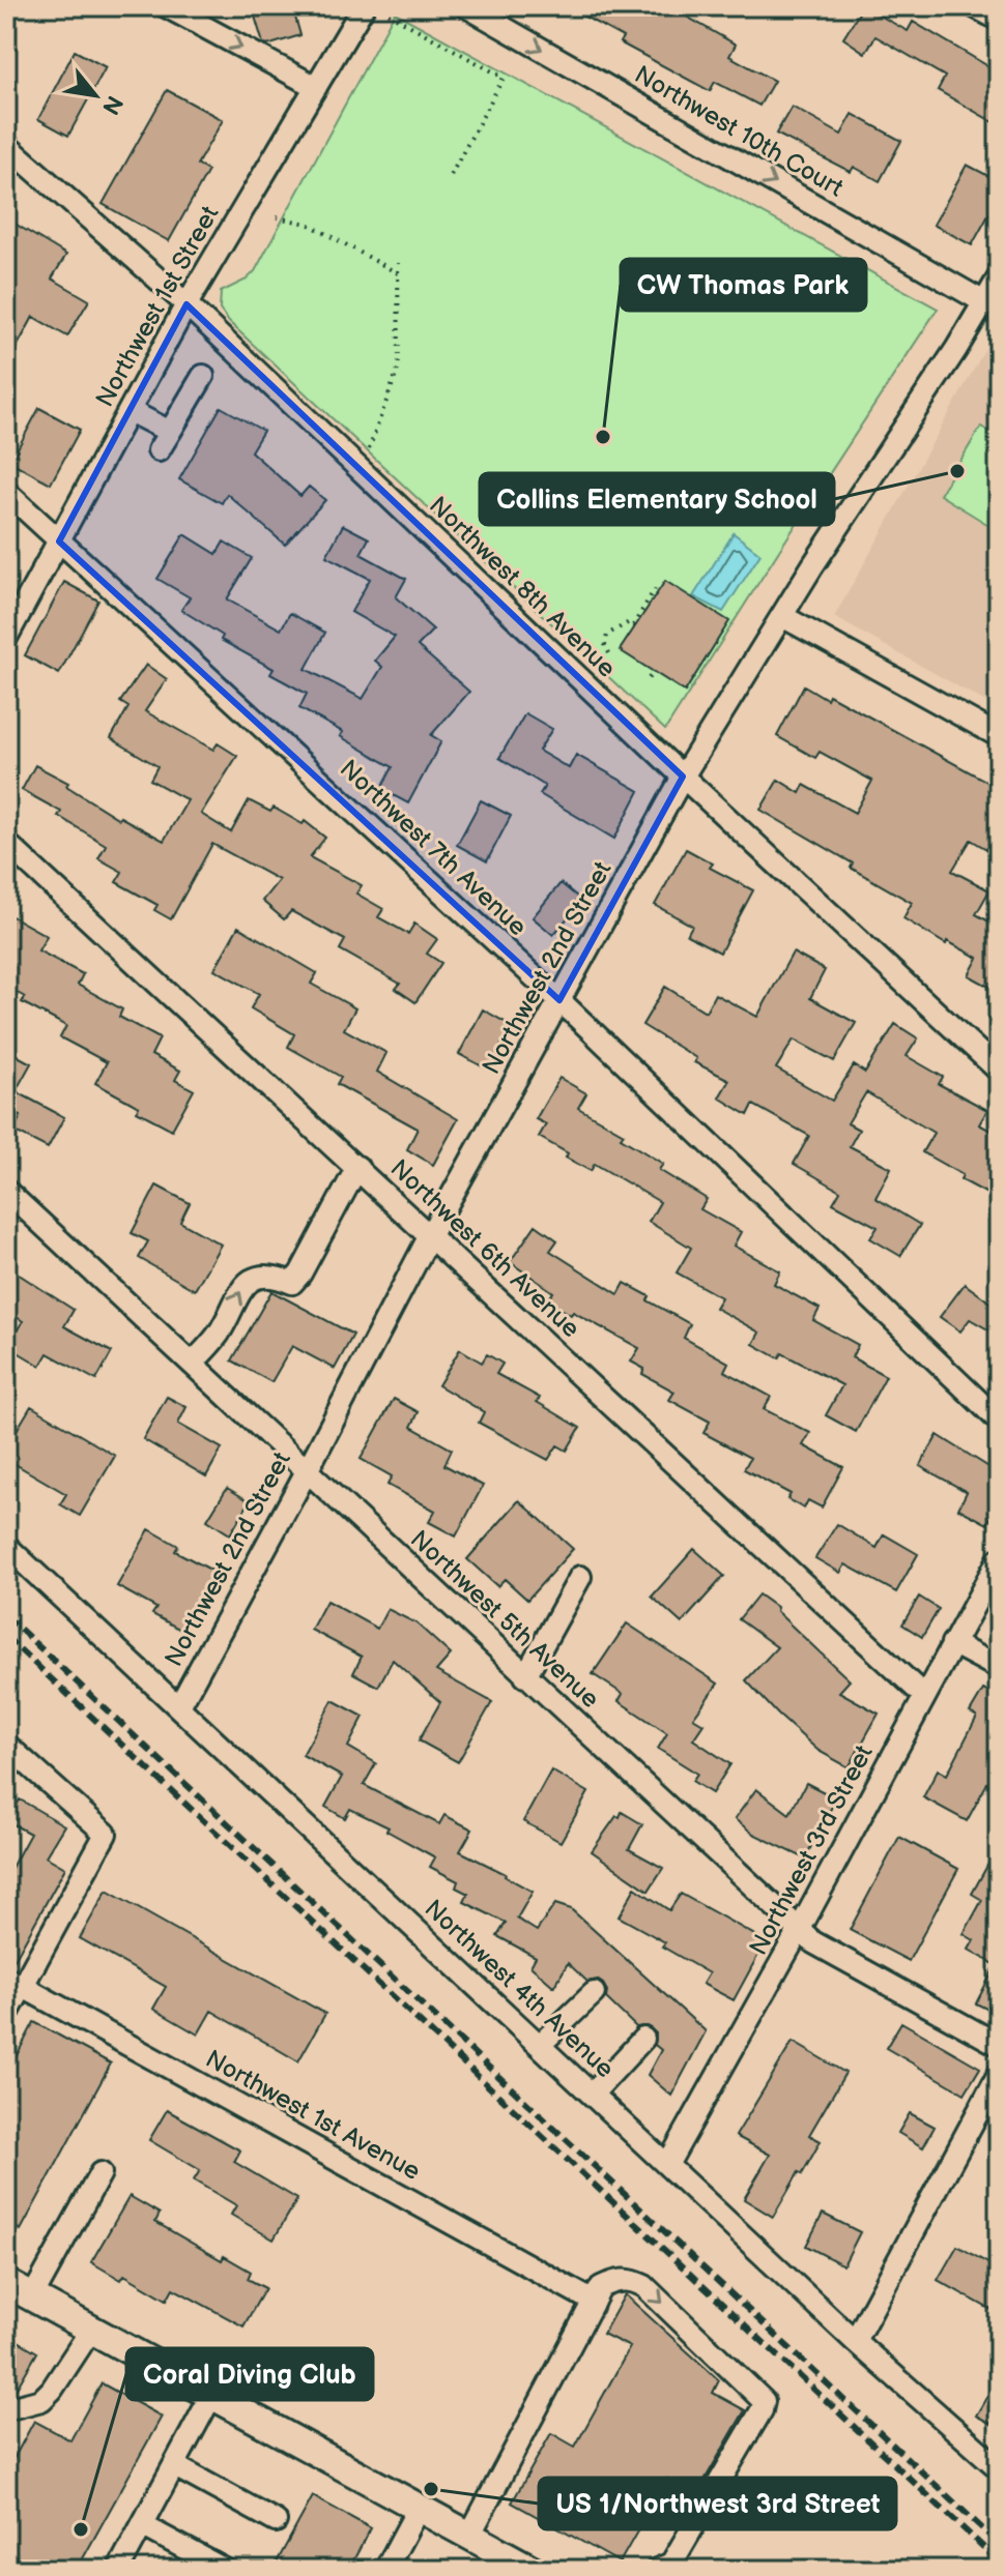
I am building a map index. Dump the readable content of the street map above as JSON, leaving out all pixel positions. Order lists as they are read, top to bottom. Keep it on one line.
{"streets":{"street":["Northwest 10th Court","Northwest 1st Street","Northwest 8th Avenue","Northwest 7th Avenue","Northwest 2nd Street","Northwest 6th Avenue","Northwest 5th Avenue","Northwest 3rd Street","Northwest 4th Avenue","Northwest 1st Avenue"]},"crossings":[["Northwest 10th Court","Northwest 2nd Street"],["Northwest 1st Street","Northwest 8th Avenue"],["Northwest 1st Street","Northwest 7th Avenue"],["Northwest 8th Avenue","Northwest 2nd Street"],["Northwest 7th Avenue","Northwest 2nd Street"],["Northwest 2nd Street","Northwest 6th Avenue"],["Northwest 2nd Street","Northwest 5th Avenue"],["Northwest 2nd Street","Northwest 4th Avenue"],["Northwest 6th Avenue","Northwest 3rd Street"],["Northwest 5th Avenue","Northwest 3rd Street"],["Northwest 3rd Street","Northwest 4th Avenue"]],"one_way":["Northwest 10th Court"],"places":["CW Thomas Park","Collins Elementary School","US 1/Northwest 3rd Street","Coral Diving Club"],"north":"bottom right"}
